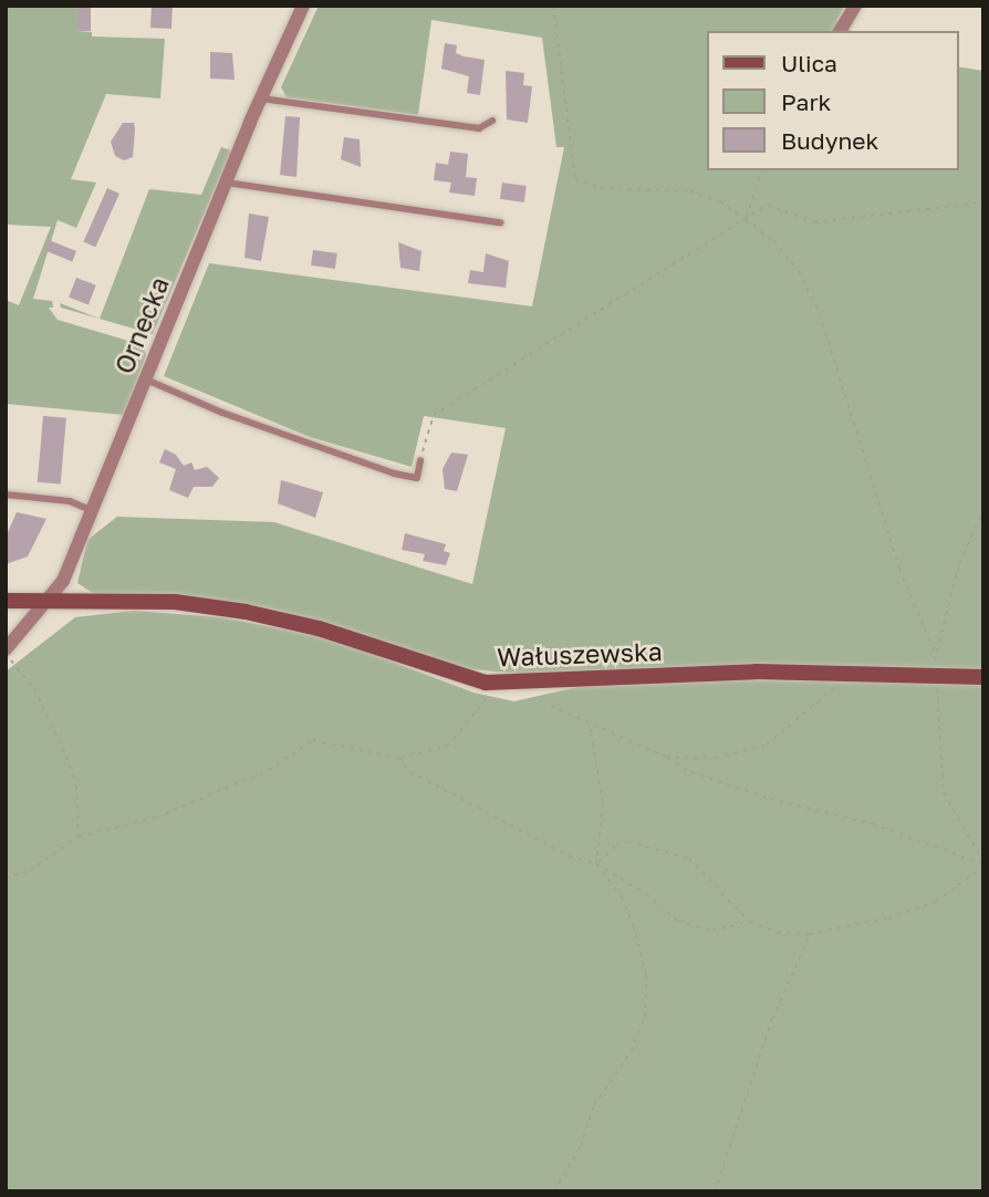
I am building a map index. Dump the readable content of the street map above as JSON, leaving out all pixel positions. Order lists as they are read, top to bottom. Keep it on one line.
{"streets":{"street":["Ornecka","Wałuszewska"]},"crossings":[["Ornecka","Wałuszewska"]],"legend":["Ulica","Park","Budynek"]}
